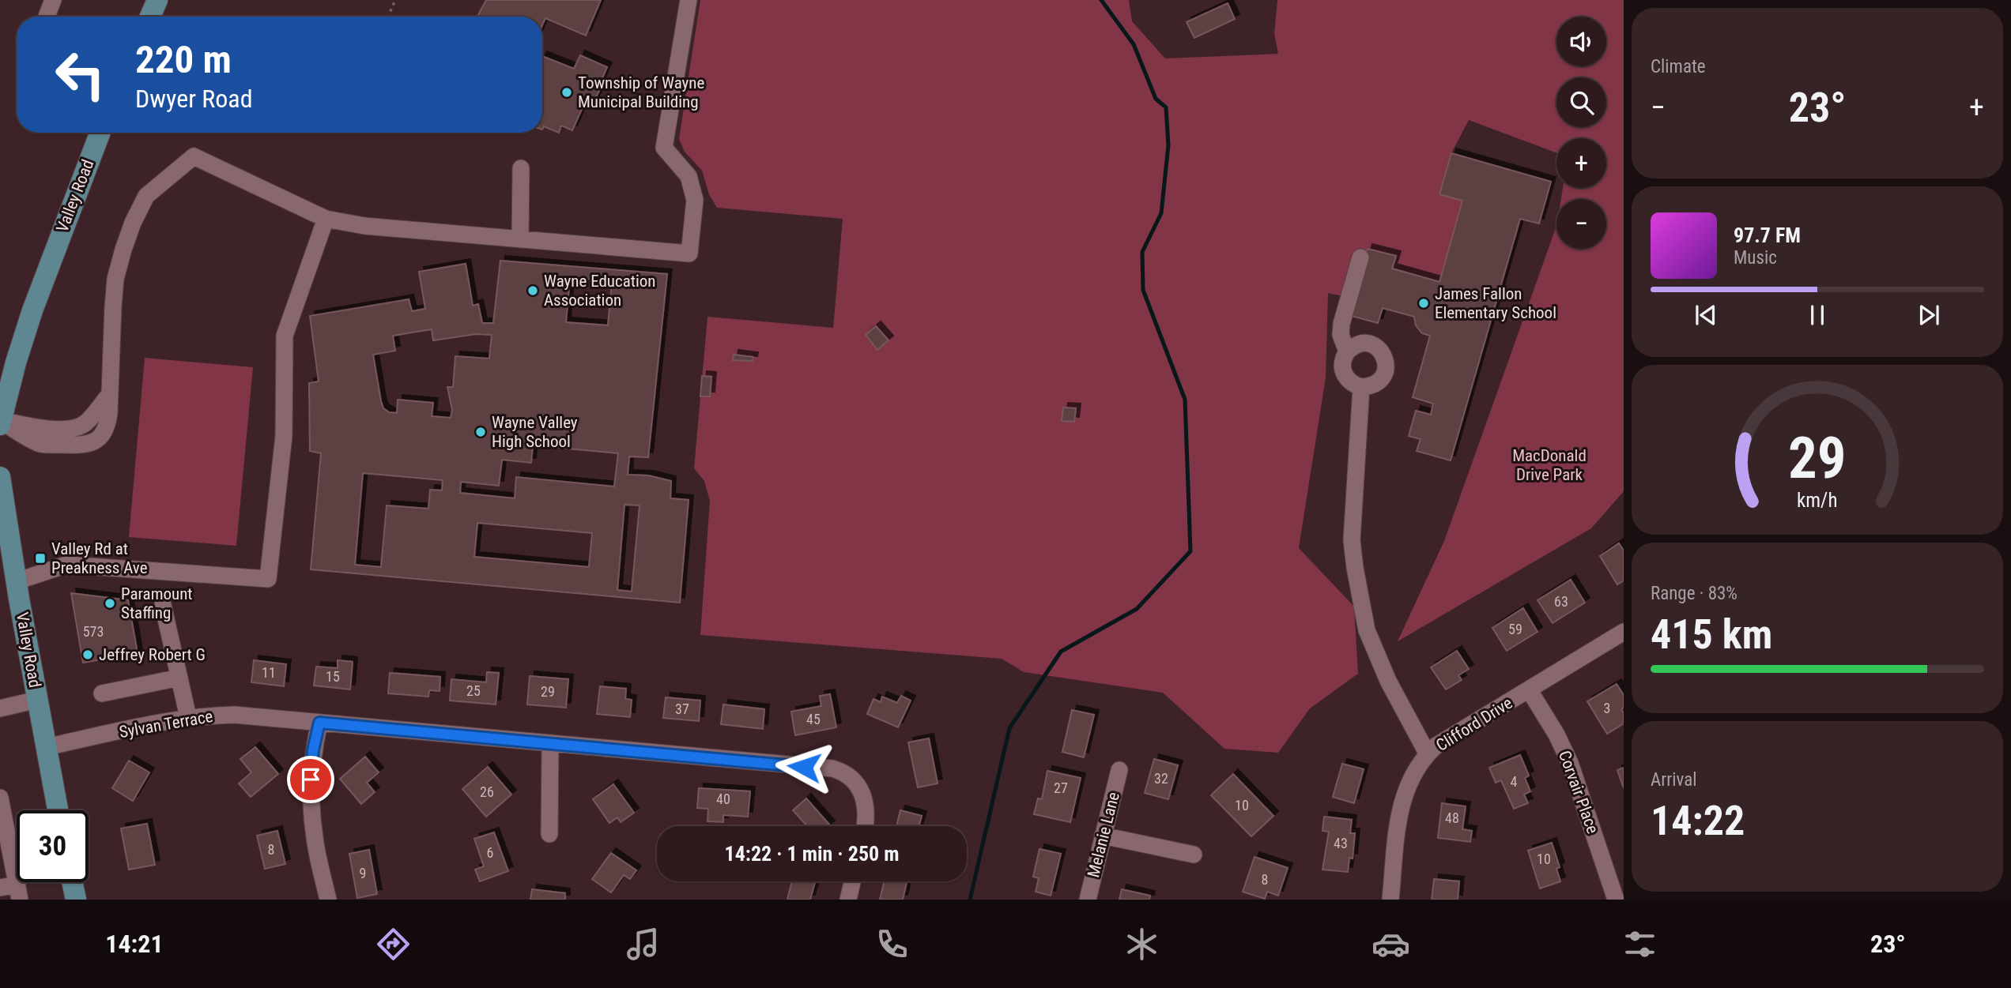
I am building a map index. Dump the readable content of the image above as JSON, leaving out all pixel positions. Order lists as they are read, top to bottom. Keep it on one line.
{"streets":{"main road":["Valley Road"],"street":["Sylvan Terrace","Clifford Drive","Corvair Place","Melanie Lane"]},"crossings":[["Valley Road","Sylvan Terrace"],["Clifford Drive","Corvair Place"]],"parks":["MacDonald Drive Park"],"places":{"other":["Township of Wayne Municipal Building","Wayne Education Association","James Fallon Elementary School","Wayne Valley High School","Paramount Staffing","Jeffrey Robert G"],"transit":["Valley Rd at Preakness Ave"]},"house_numbers":["63","59","573","11","15","25","29","3","37","45","32","4","27","26","40","10","48","43","8","6","10","9","8"],"page":{"tile":["Climate",["Range · 83%","415 km"],["Arrival","14:22"]],"map_buttons":["+","−"],"turn":["220 m","Dwyer Road"],"heat":["−","23°","+"],"song":["97.7 FM","Music"],"limit":"30","trip":"14:22 · 1 min · 250 m","tabs":["14:21","23°"],"gauge":["29","km/h"]}}
